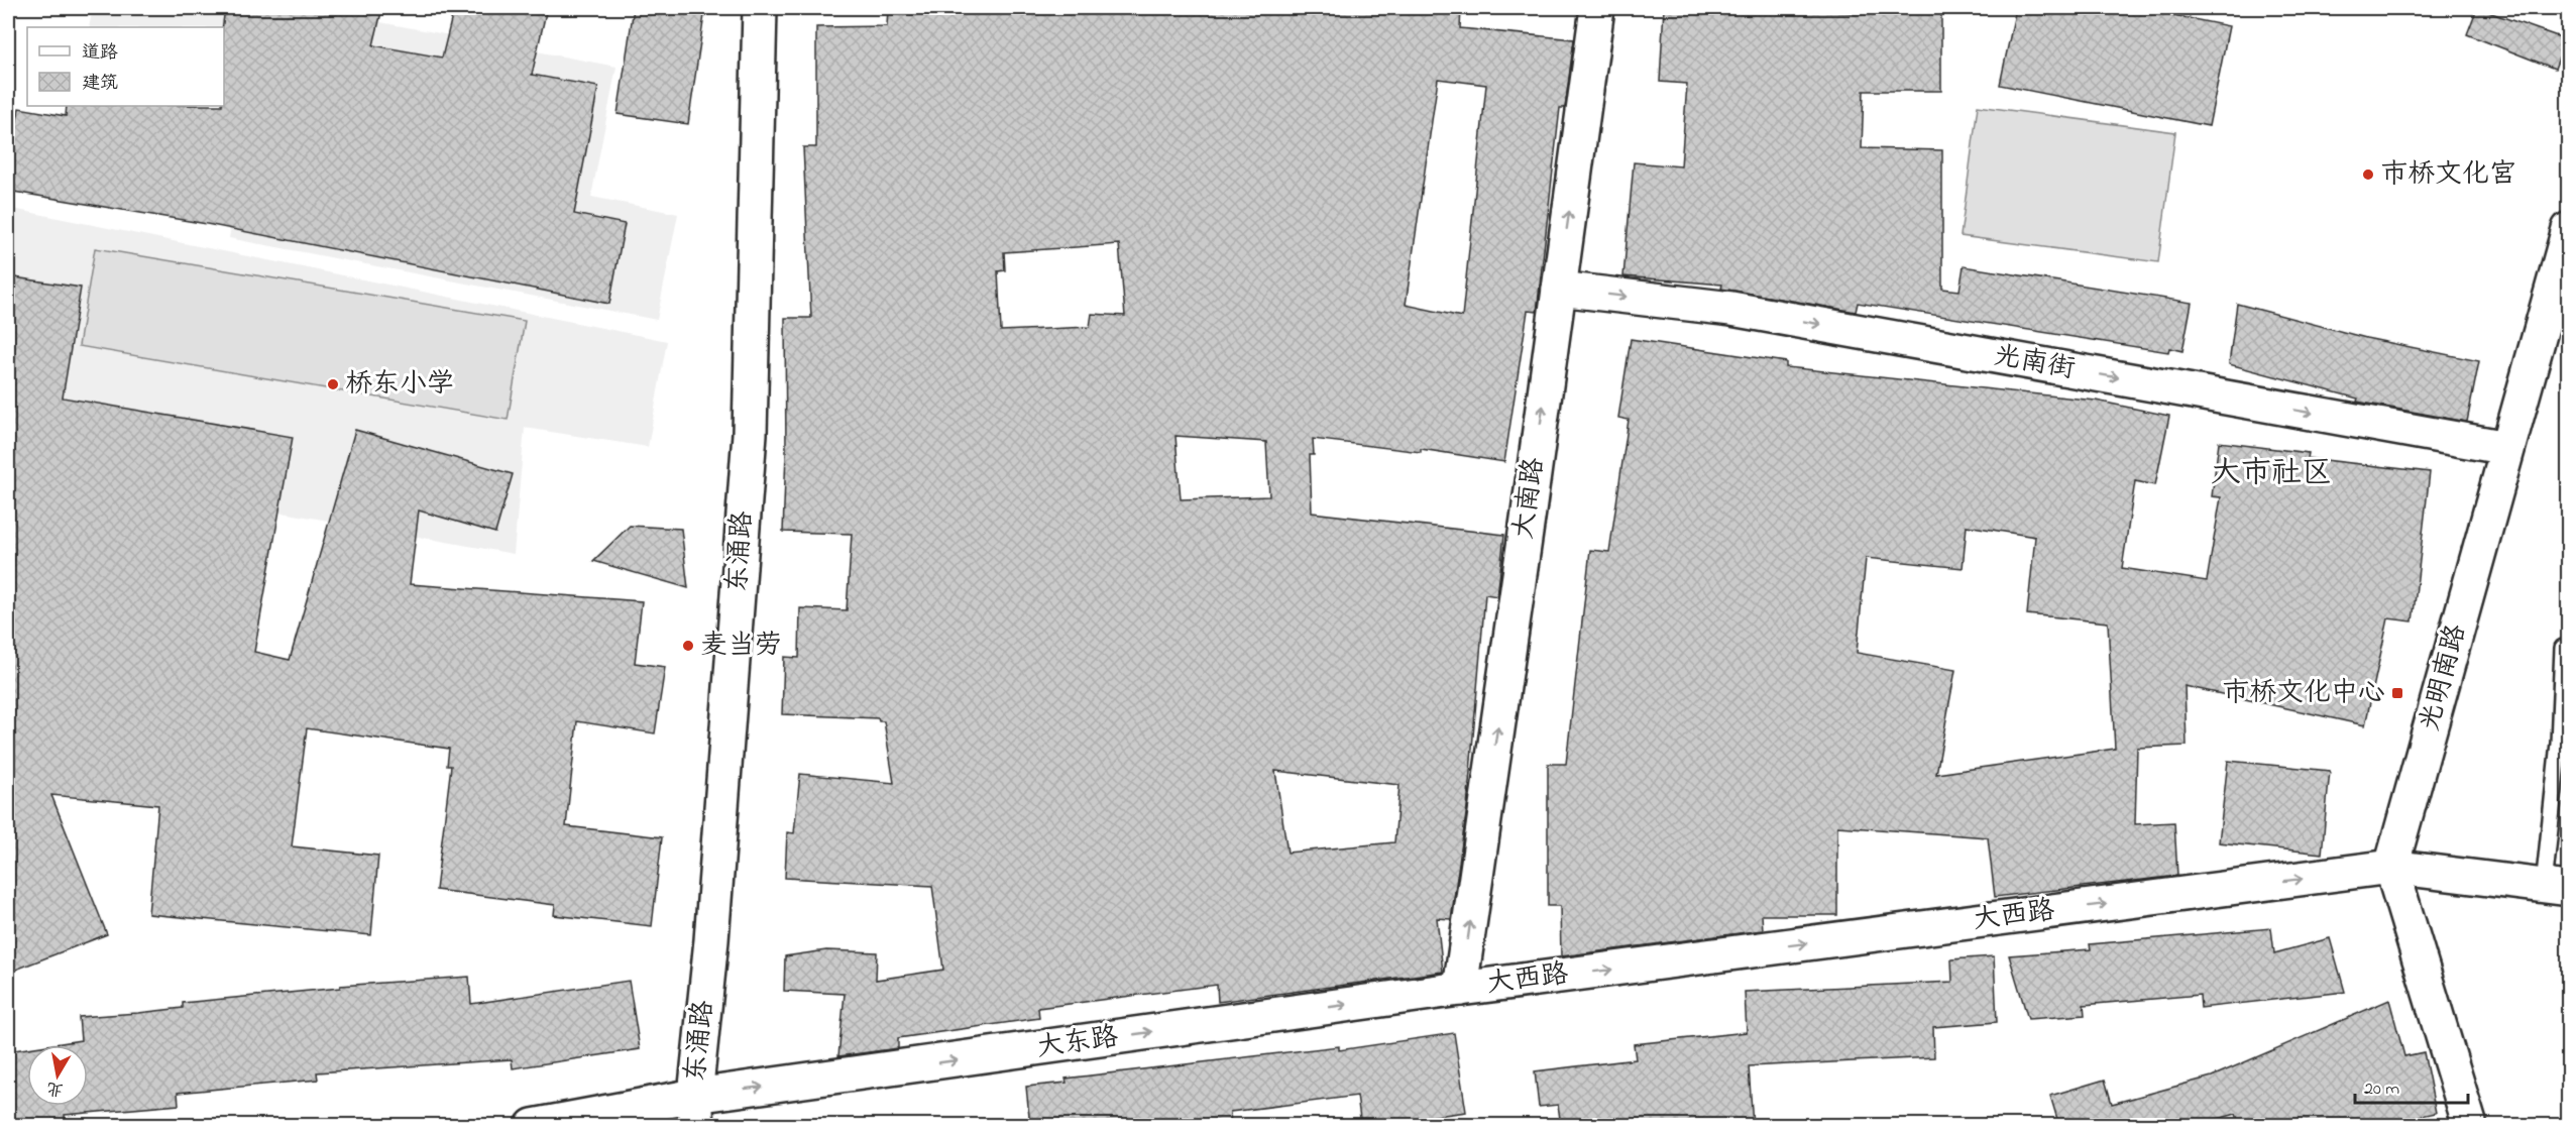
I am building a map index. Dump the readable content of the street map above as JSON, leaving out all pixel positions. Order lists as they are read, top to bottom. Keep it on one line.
{"streets":{"street":["光南街","大南路","东涌路","光明南路","大西路","大东路"]},"crossings":[["光南街","大南路"],["光南街","光明南路"],["大南路","大西路"],["大南路","大东路"],["东涌路","大东路"],["光明南路","大西路"],["大西路","大东路"]],"one_way":["光南街","大南路","大西路","大东路"],"districts":["大市社区"],"places":{"other":["市桥文化宫","桥东小学","麦当劳"],"transit":["市桥文化中心"]},"legend":["道路","建筑"],"scale_bar":"20 m","north":"bottom"}
